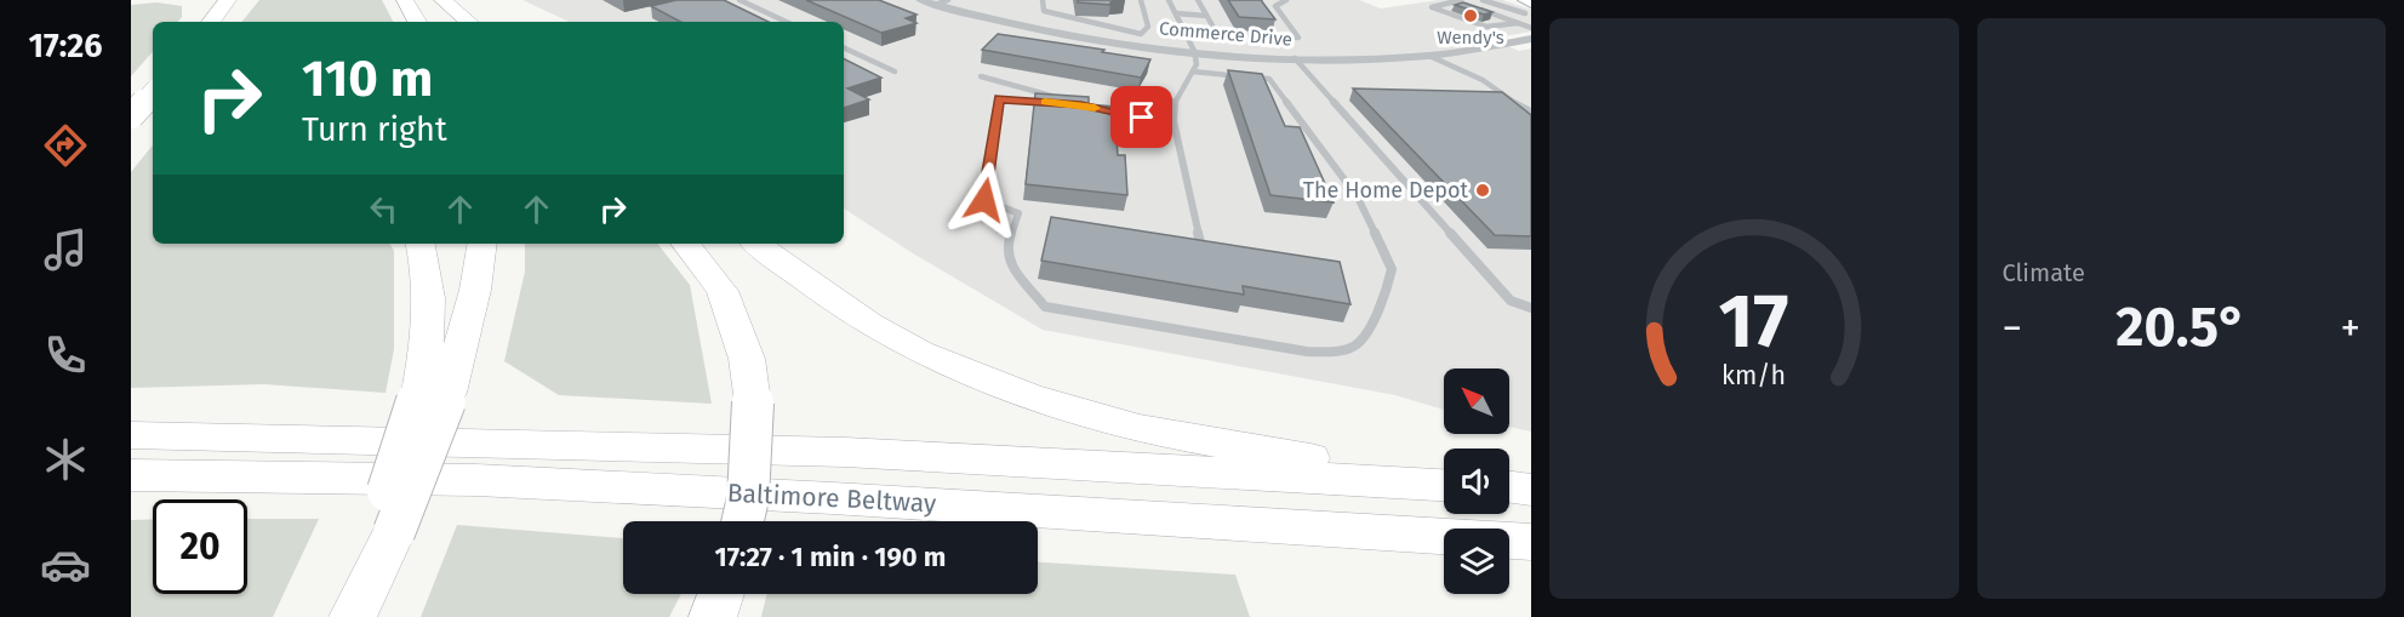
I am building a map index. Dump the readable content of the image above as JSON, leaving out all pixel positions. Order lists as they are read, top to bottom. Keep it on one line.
{"streets":{"highway":["Baltimore Beltway"],"street":["Commerce Drive"]},"places":["Wendy's","The Home Depot"],"north":"top left","page":{"tabs":"17:26","tile":"Climate","turn":["110 m","Turn right"],"heat":["−","20.5°","+"],"limit":"20","trip":"17:27 · 1 min · 190 m","gauge":["17","km/h"]}}
